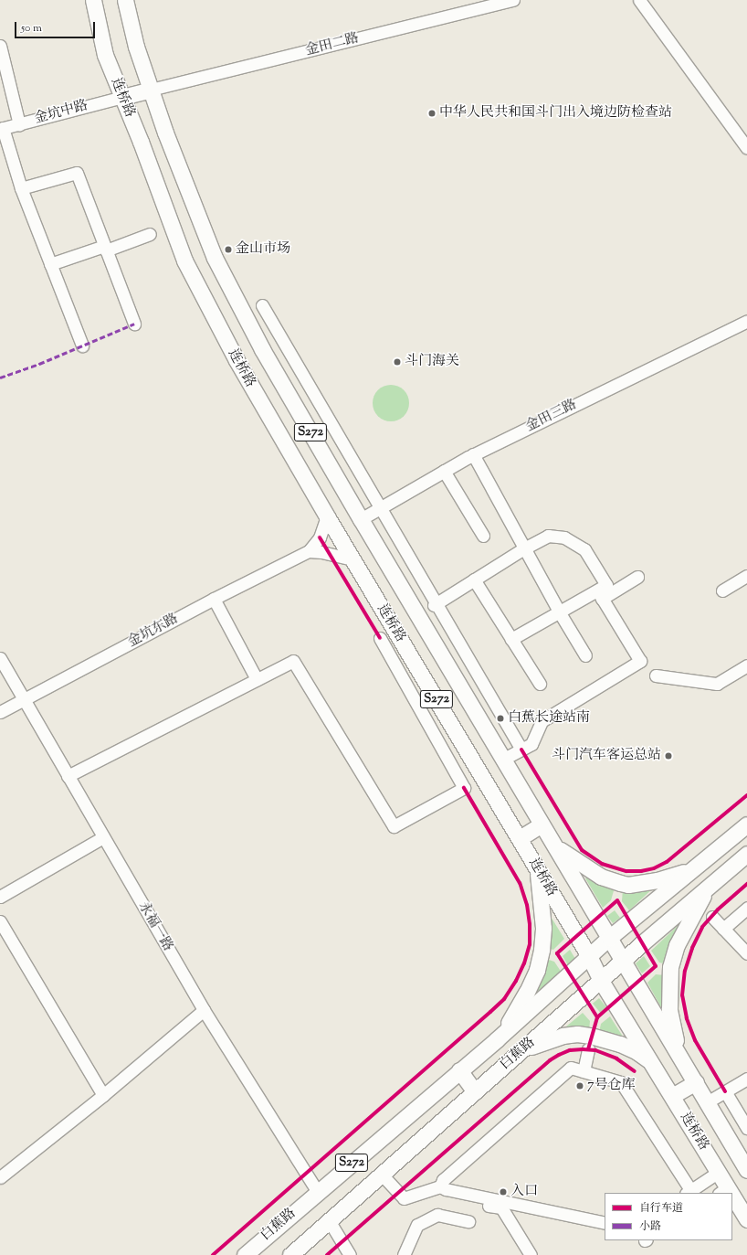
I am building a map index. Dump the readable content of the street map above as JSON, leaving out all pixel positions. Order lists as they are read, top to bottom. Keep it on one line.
{"streets":{"main road":["连桥路","S272","白蕉路"],"street":["金田二路","金坑中路","金田三路","金坑东路","永福一路"]},"crossings":[["金田二路","连桥路"],["连桥路","金坑中路"],["连桥路","金田三路"],["连桥路","S272"],["连桥路","金坑东路"],["连桥路","白蕉路"],["S272","白蕉路"],["金坑东路","永福一路"],["永福一路","白蕉路"]],"places":["中华人民共和国斗门出入境边防检查站","金山市场","斗门海关","白蕉长途站南","斗门汽车客运总站","7号仓库","入口"],"legend":["自行车道","小路"],"scale_bar":"50 m"}
